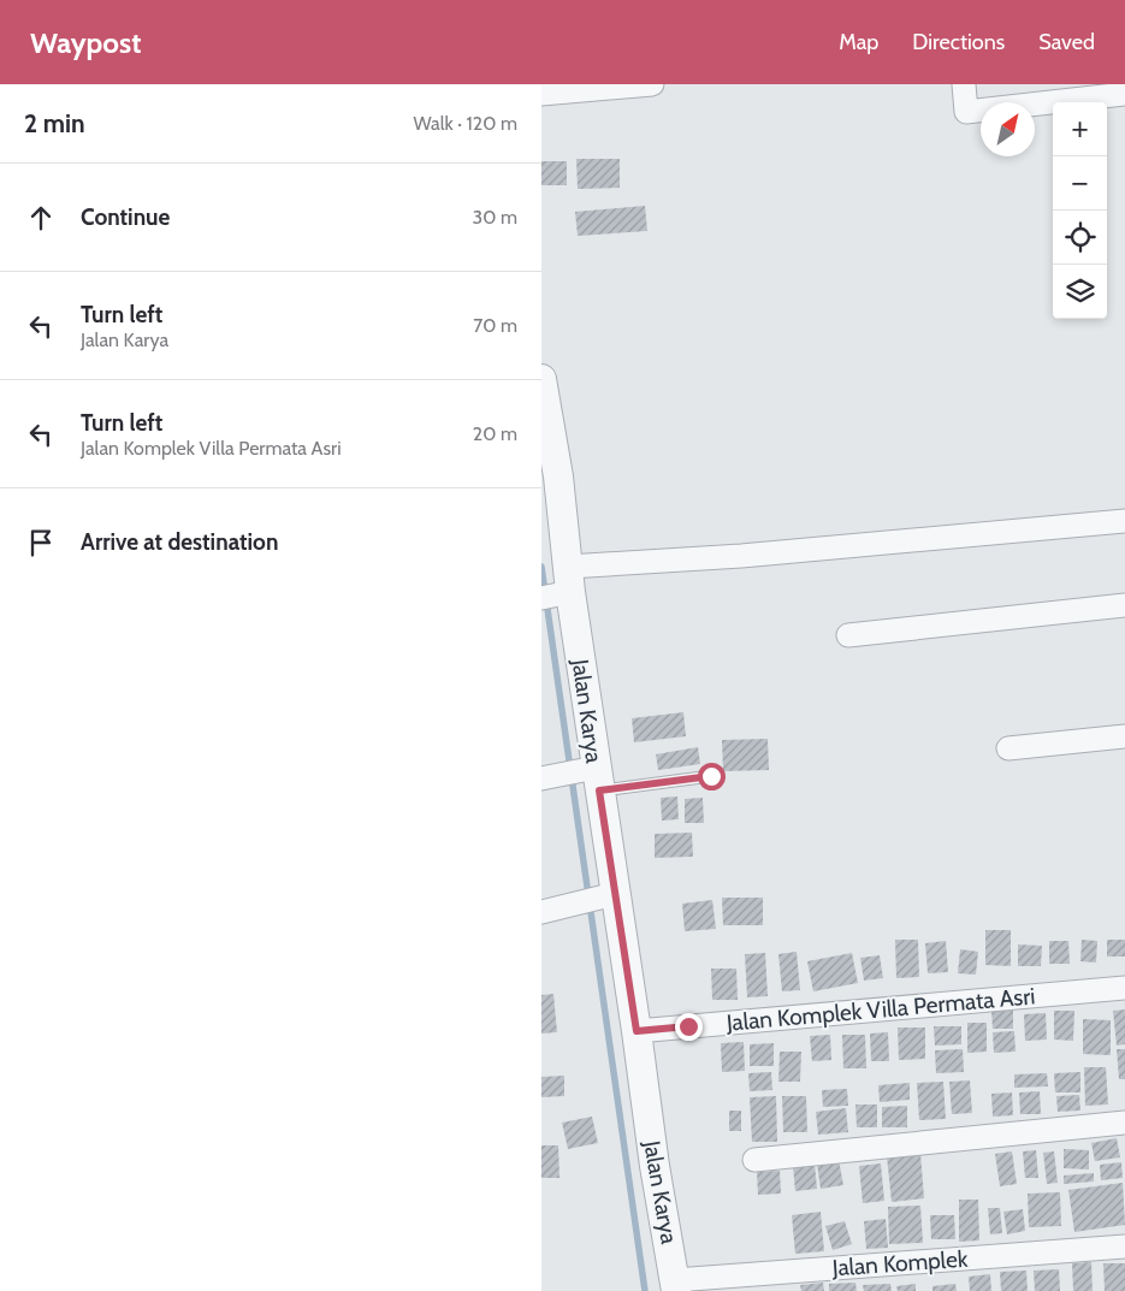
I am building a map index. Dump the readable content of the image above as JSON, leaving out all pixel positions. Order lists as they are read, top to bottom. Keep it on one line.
{"streets":{"street":["Jalan Karya","Jalan Komplek Villa Permata Asri","Jalan Komplek"]},"crossings":[["Jalan Karya","Jalan Komplek Villa Permata Asri"],["Jalan Karya","Jalan Komplek"]],"north":"top right","page":{"header":"Waypost","nav":["Map","Directions","Saved"],"heading":["2 min","Walk · 120 m"],"map_buttons":["+","−"],"list":[["Continue","30 m"],["Turn left","Jalan Karya","70 m"],["Turn left","Jalan Komplek Villa Permata Asri","20 m"],"Arrive at destination"]}}
